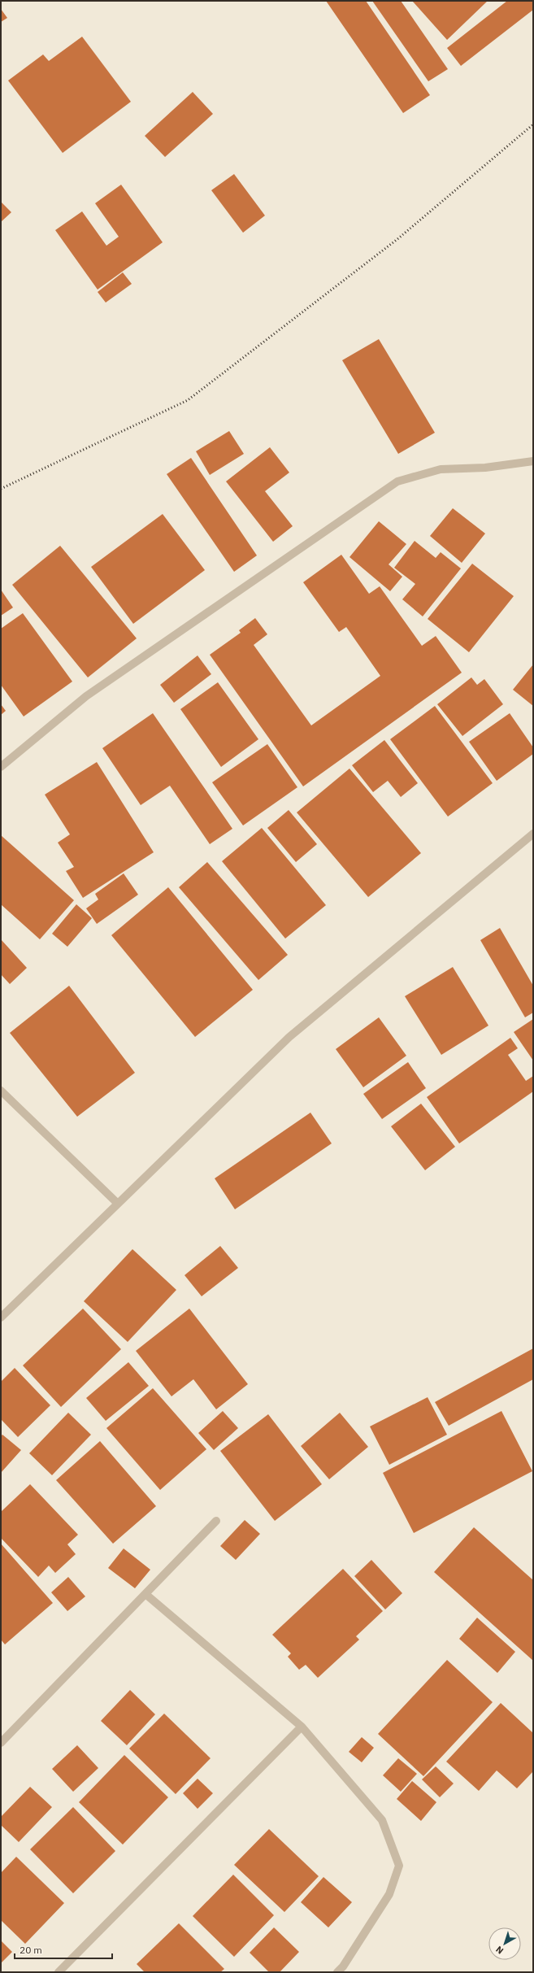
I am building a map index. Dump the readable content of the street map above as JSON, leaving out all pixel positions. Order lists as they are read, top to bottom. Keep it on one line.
{"scale_bar":"20 m","north":"bottom left"}
